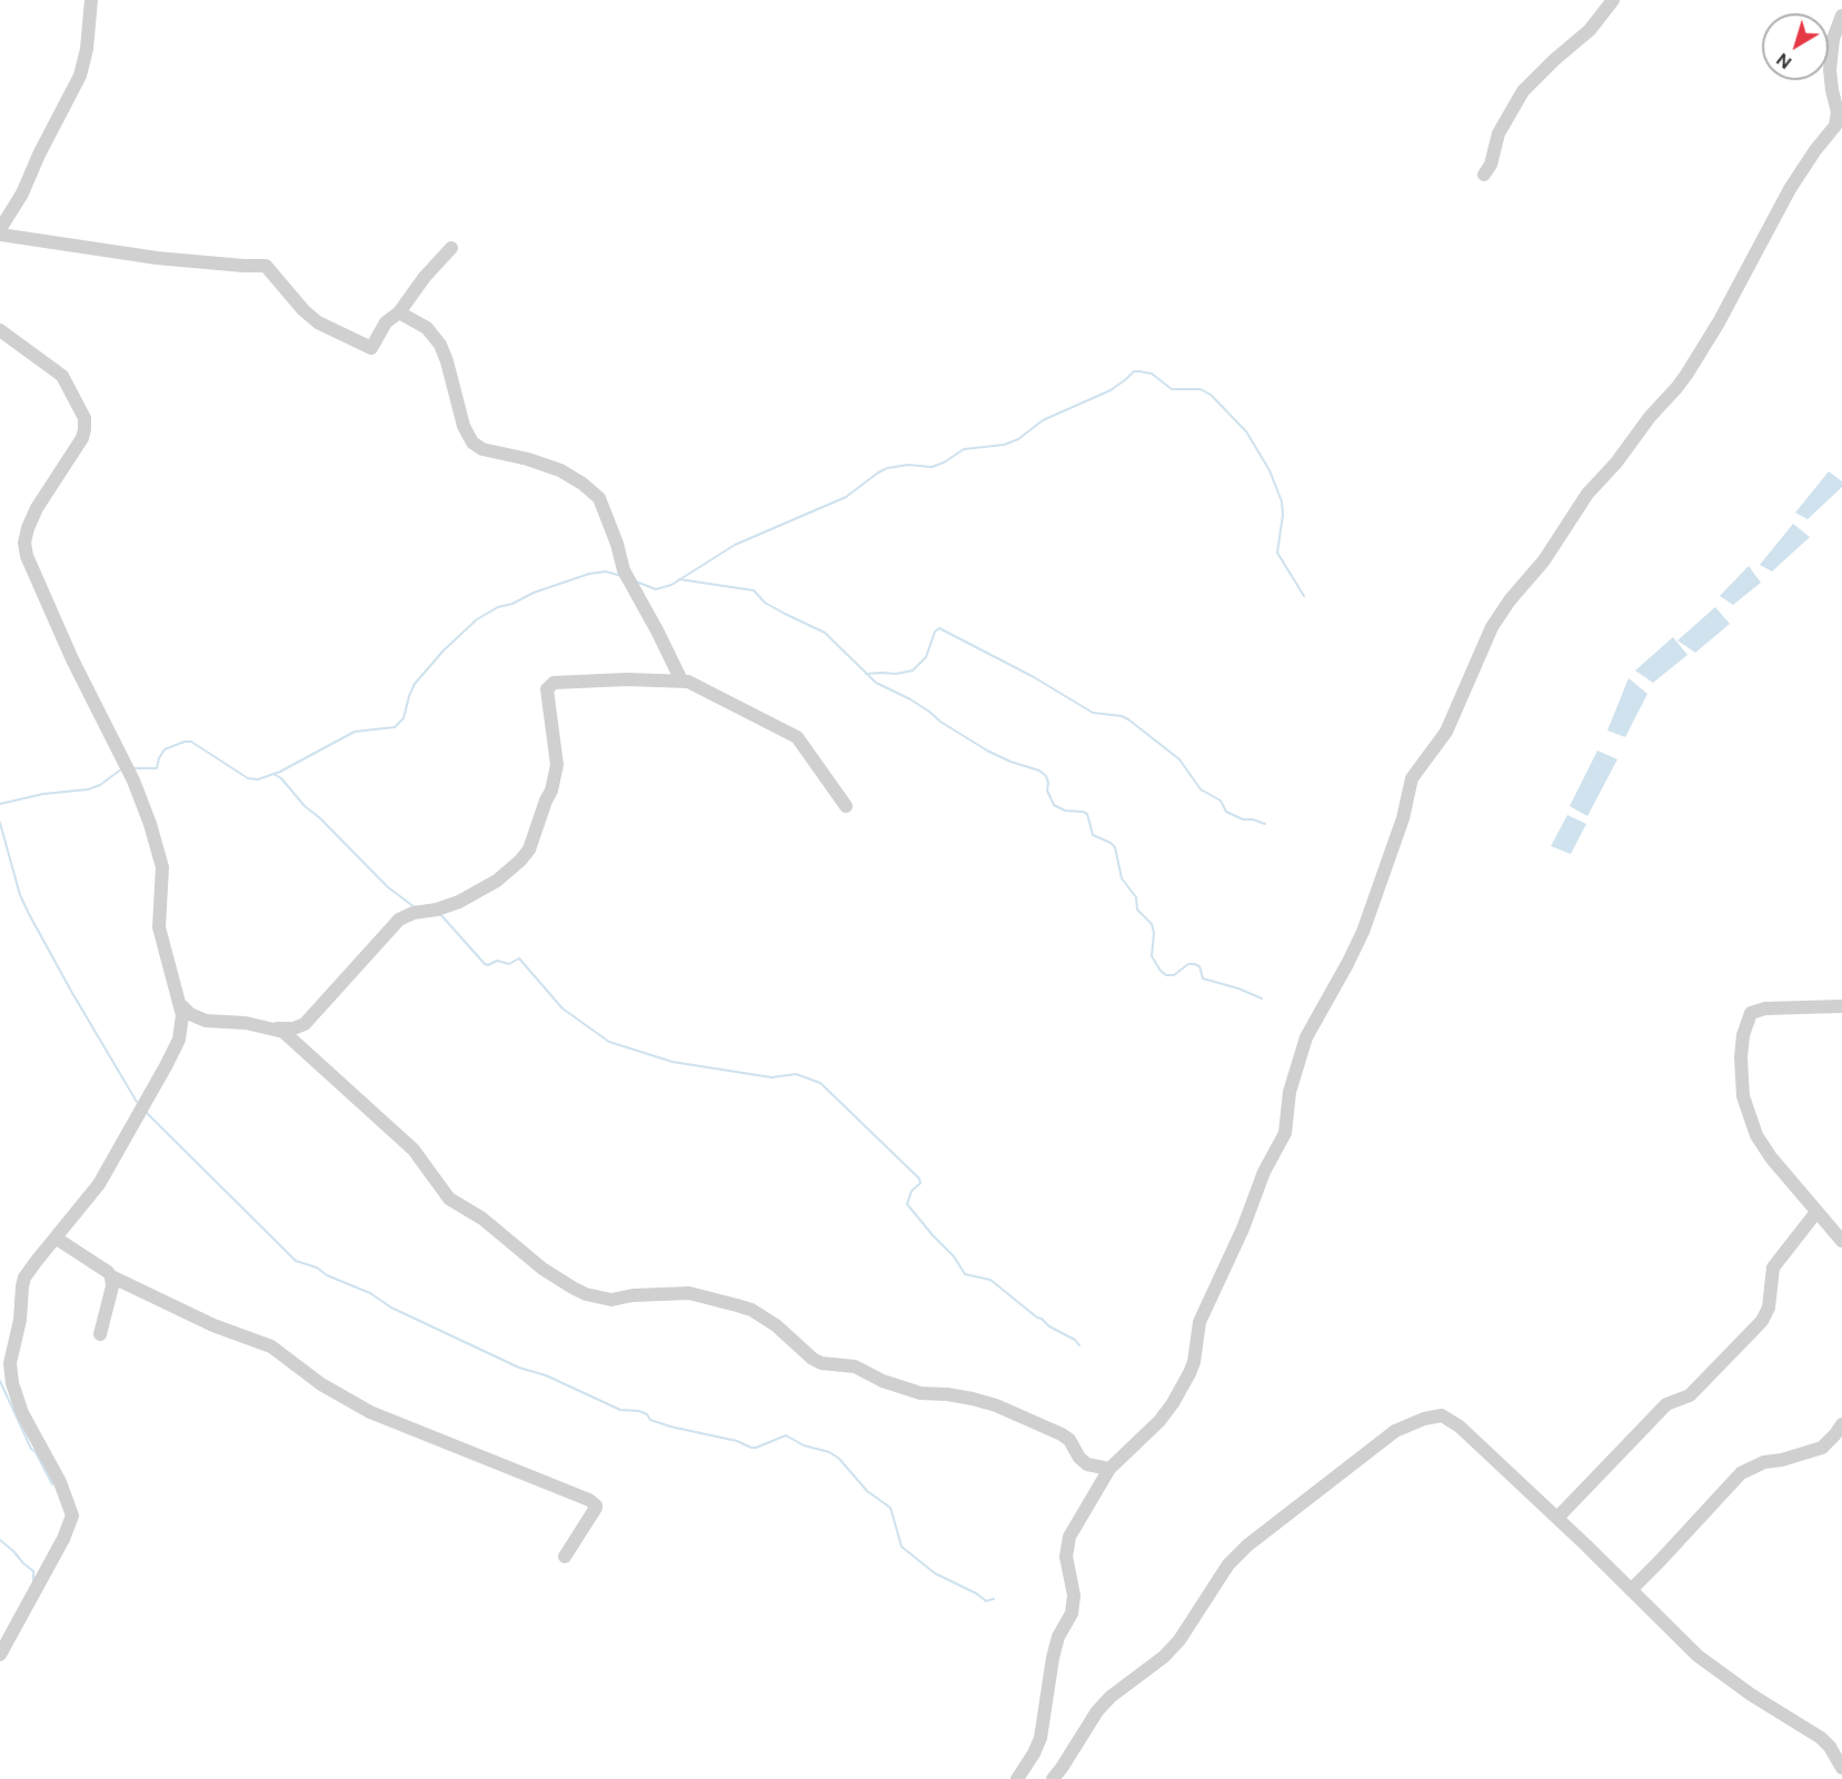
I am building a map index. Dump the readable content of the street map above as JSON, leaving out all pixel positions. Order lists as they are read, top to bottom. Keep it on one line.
{"north":"bottom left"}
